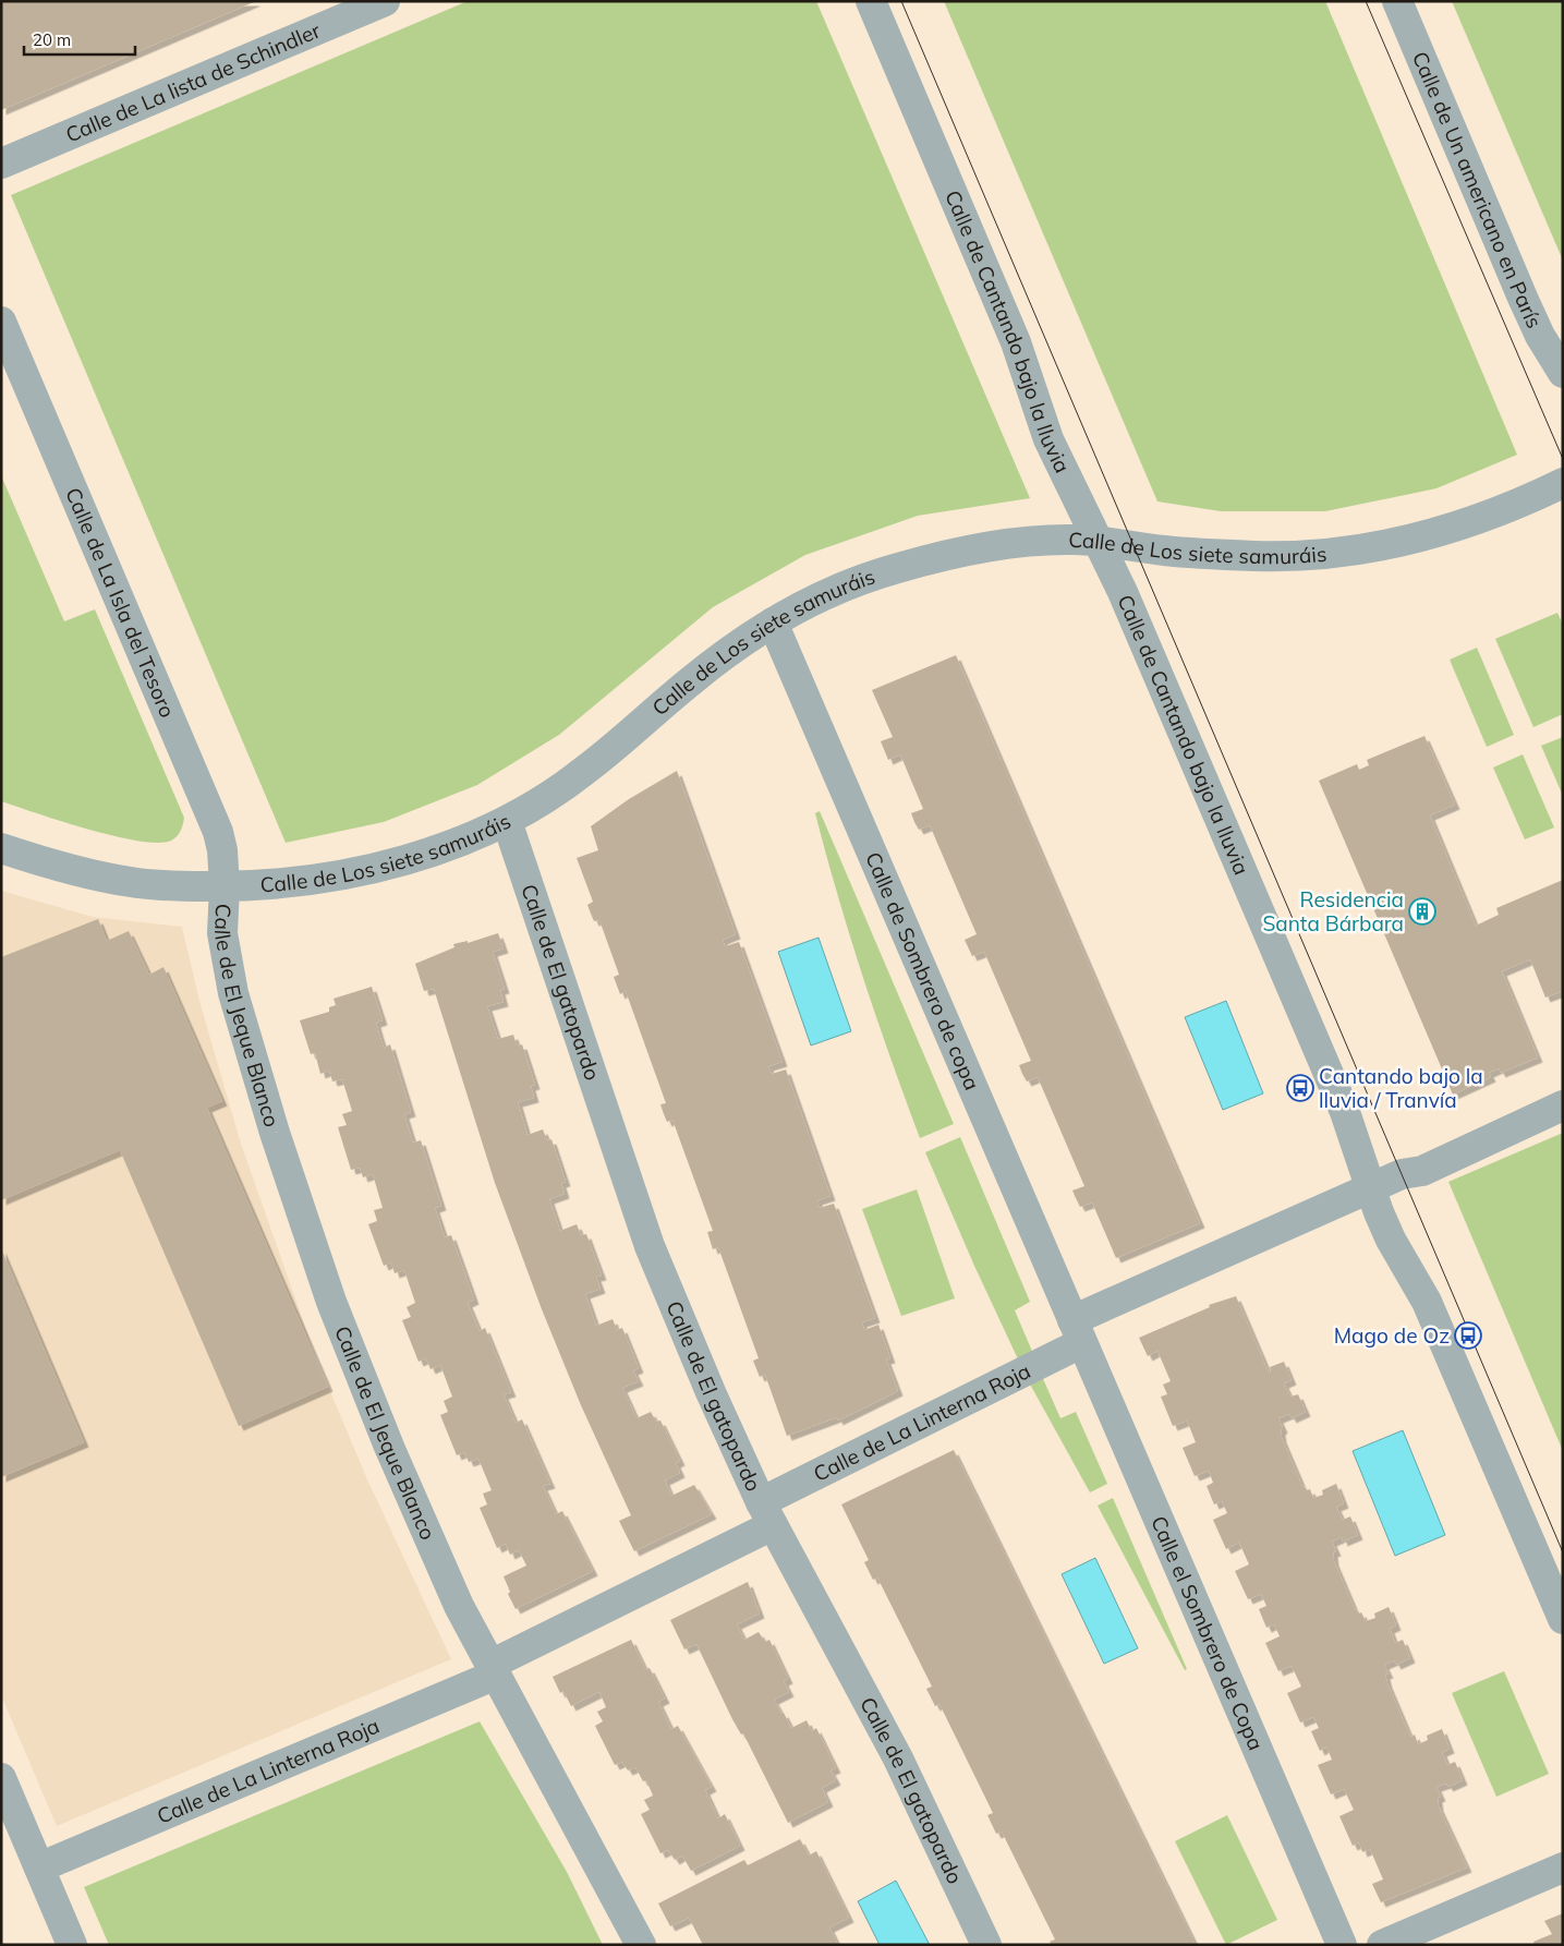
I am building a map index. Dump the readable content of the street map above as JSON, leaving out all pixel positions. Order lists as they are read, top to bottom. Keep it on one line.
{"streets":{"street":["Calle de La lista de Schindler","Calle de Un americano en París","Calle de Cantando bajo la lluvia","Calle de Los siete samuráis","Calle de La Isla del Tesoro","Calle de Sombrero de copa","Calle de El gatopardo","Calle de El Jeque Blanco","Calle de La Linterna Roja","Calle el Sombrero de Copa"]},"crossings":[["Calle de Cantando bajo la lluvia","Calle de Los siete samuráis"],["Calle de Cantando bajo la lluvia","Calle de La Linterna Roja"],["Calle de Los siete samuráis","Calle de La Isla del Tesoro"],["Calle de Los siete samuráis","Calle de Sombrero de copa"],["Calle de Los siete samuráis","Calle de El gatopardo"],["Calle de Los siete samuráis","Calle de El Jeque Blanco"],["Calle de La Isla del Tesoro","Calle de El Jeque Blanco"],["Calle de Sombrero de copa","Calle de La Linterna Roja"],["Calle de Sombrero de copa","Calle el Sombrero de Copa"],["Calle de El gatopardo","Calle de La Linterna Roja"],["Calle de El Jeque Blanco","Calle de La Linterna Roja"],["Calle de La Linterna Roja","Calle el Sombrero de Copa"]],"places":{"building":["Residencia Santa Bárbara"],"bus stop":["Cantando bajo la lluvia / Tranvía","Mago de Oz"]},"scale_bar":"20 m"}
